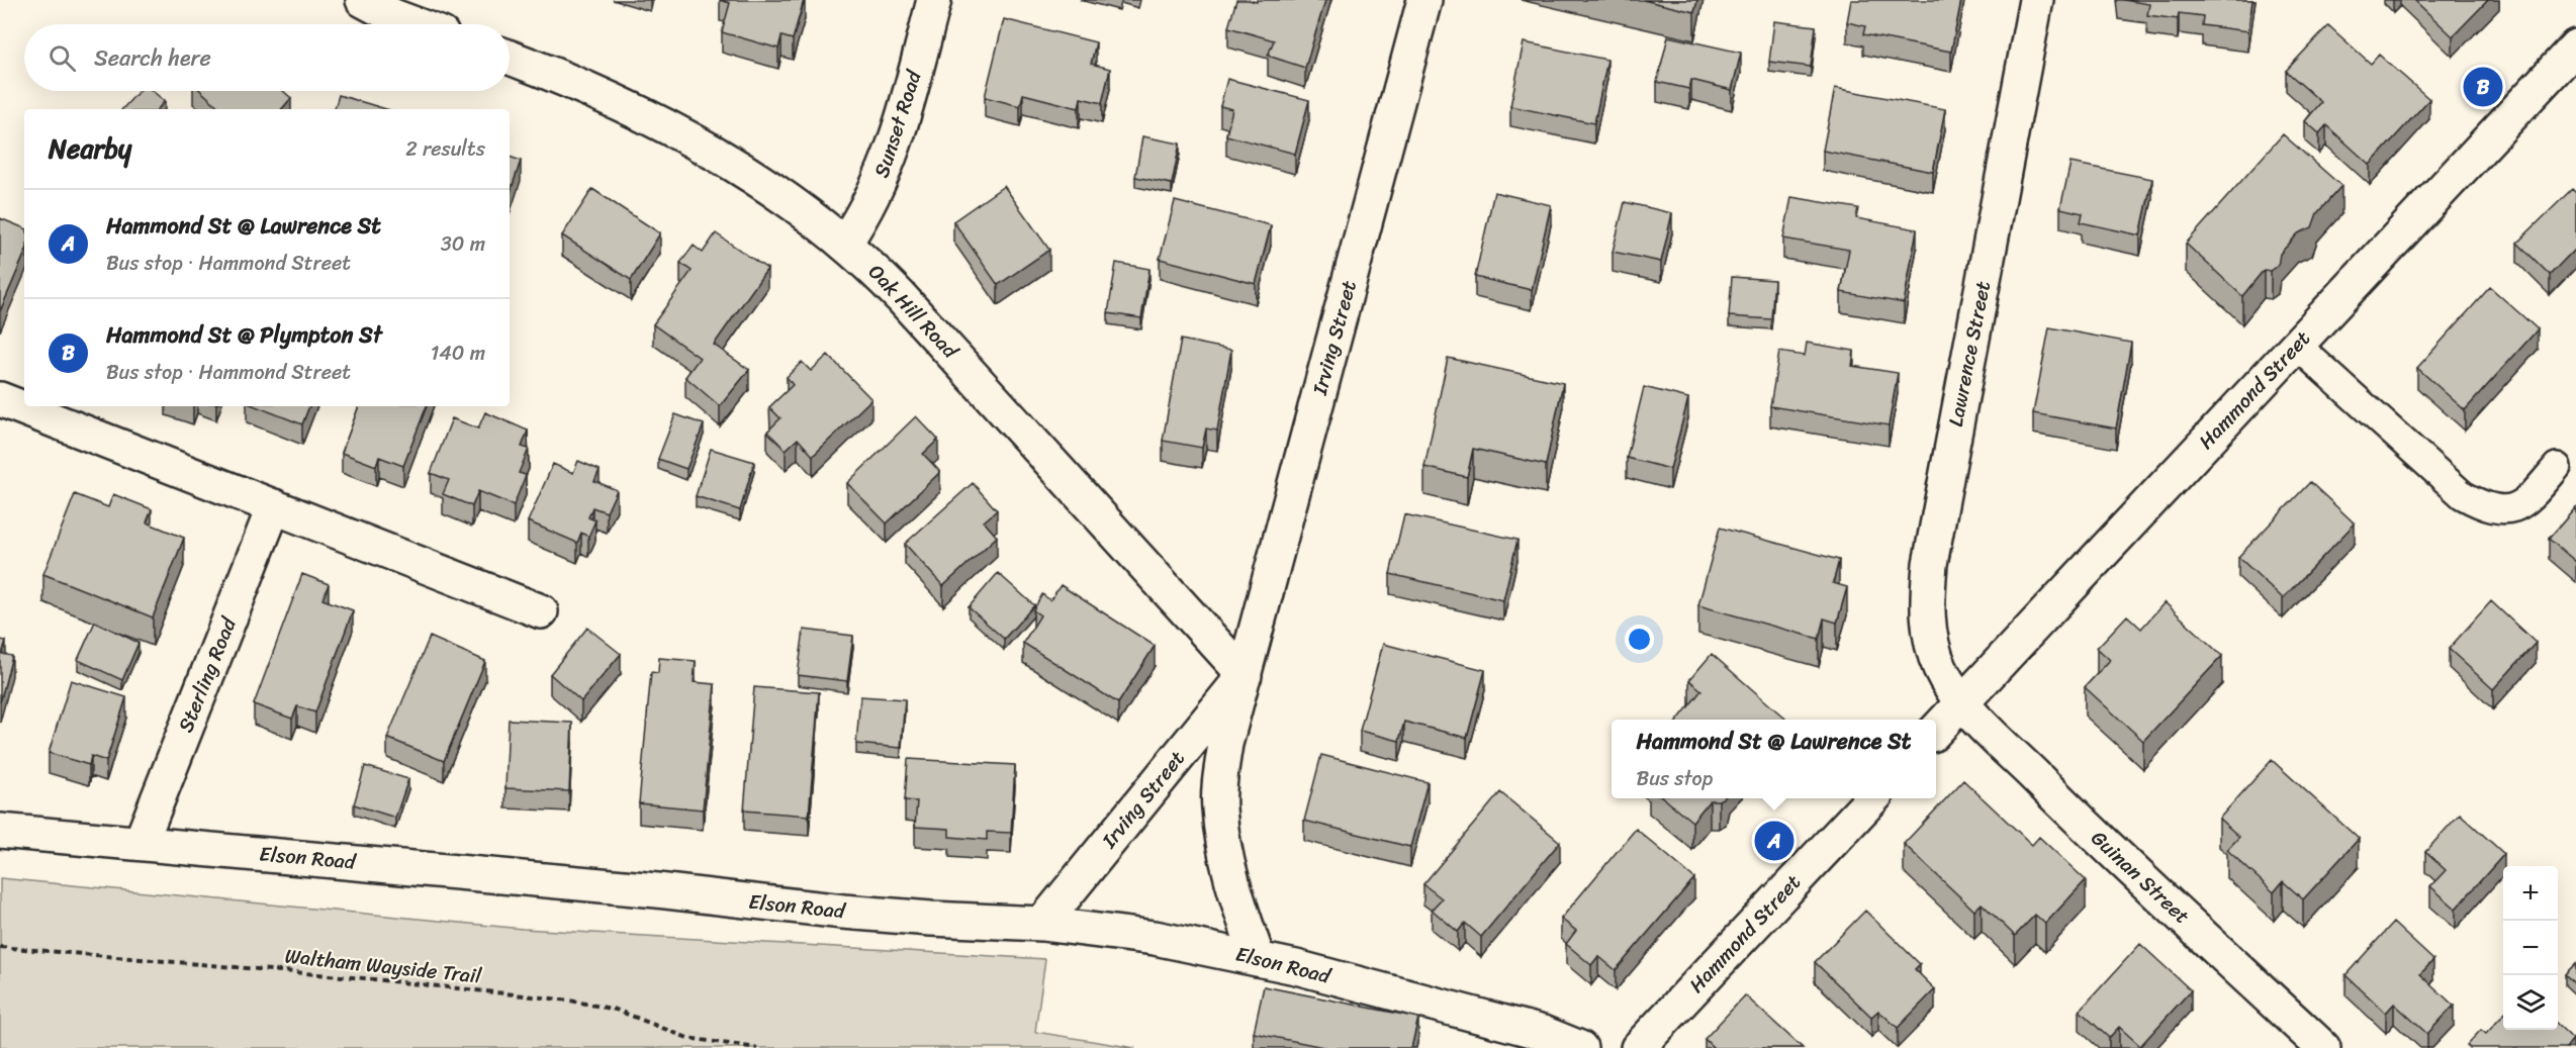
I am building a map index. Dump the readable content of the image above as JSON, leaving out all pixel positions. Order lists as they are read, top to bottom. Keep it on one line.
{"streets":{"street":["Sunset Road","Oak Hill Road","Irving Street","Lawrence Street","Hammond Street","Sterling Road","Elson Road","Guinan Street"],"path":["Waltham Wayside Trail"]},"crossings":[["Sunset Road","Oak Hill Road"],["Oak Hill Road","Irving Street"],["Irving Street","Elson Road"],["Lawrence Street","Hammond Street"],["Lawrence Street","Guinan Street"],["Hammond Street","Guinan Street"],["Sterling Road","Elson Road"]],"page":{"search":"Search here","pins":["B","A"],"heading":["Nearby","2 results"],"list":[{"mark":"A","name":"Hammond St @ Lawrence St","note":"Bus stop · Hammond Street","value":"30 m"},{"mark":"B","name":"Hammond St @ Plympton St","note":"Bus stop · Hammond Street","value":"140 m"}],"popup":["Hammond St @ Lawrence St","Bus stop"],"map_buttons":["+","−"]}}
